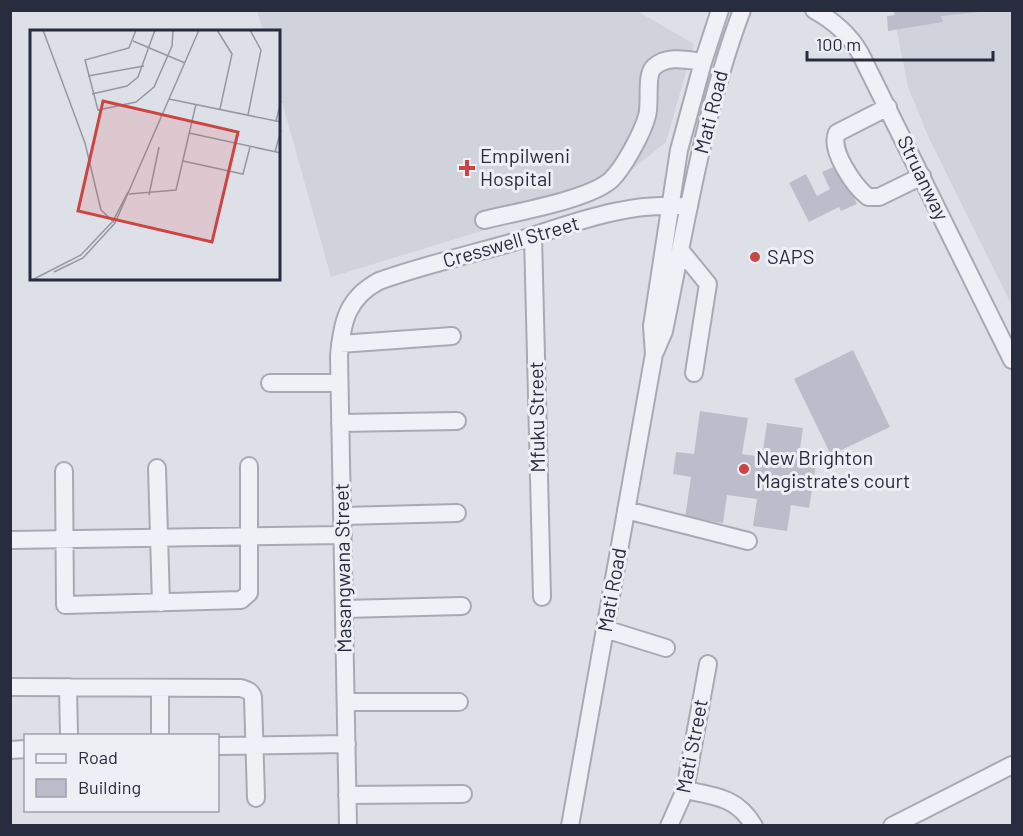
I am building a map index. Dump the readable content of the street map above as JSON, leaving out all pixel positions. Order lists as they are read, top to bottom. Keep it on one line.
{"streets":{"street":["Mati Road","Struanway","Cresswell Street","Mfuku Street","Masangwana Street","Mati Street"]},"crossings":[["Mati Road","Cresswell Street"],["Cresswell Street","Mfuku Street"],["Cresswell Street","Masangwana Street"]],"places":{"health":["Empilweni Hospital"],"other":["SAPS","New Brighton Magistrate's court"]},"legend":["Road","Building"],"scale_bar":"100 m"}
